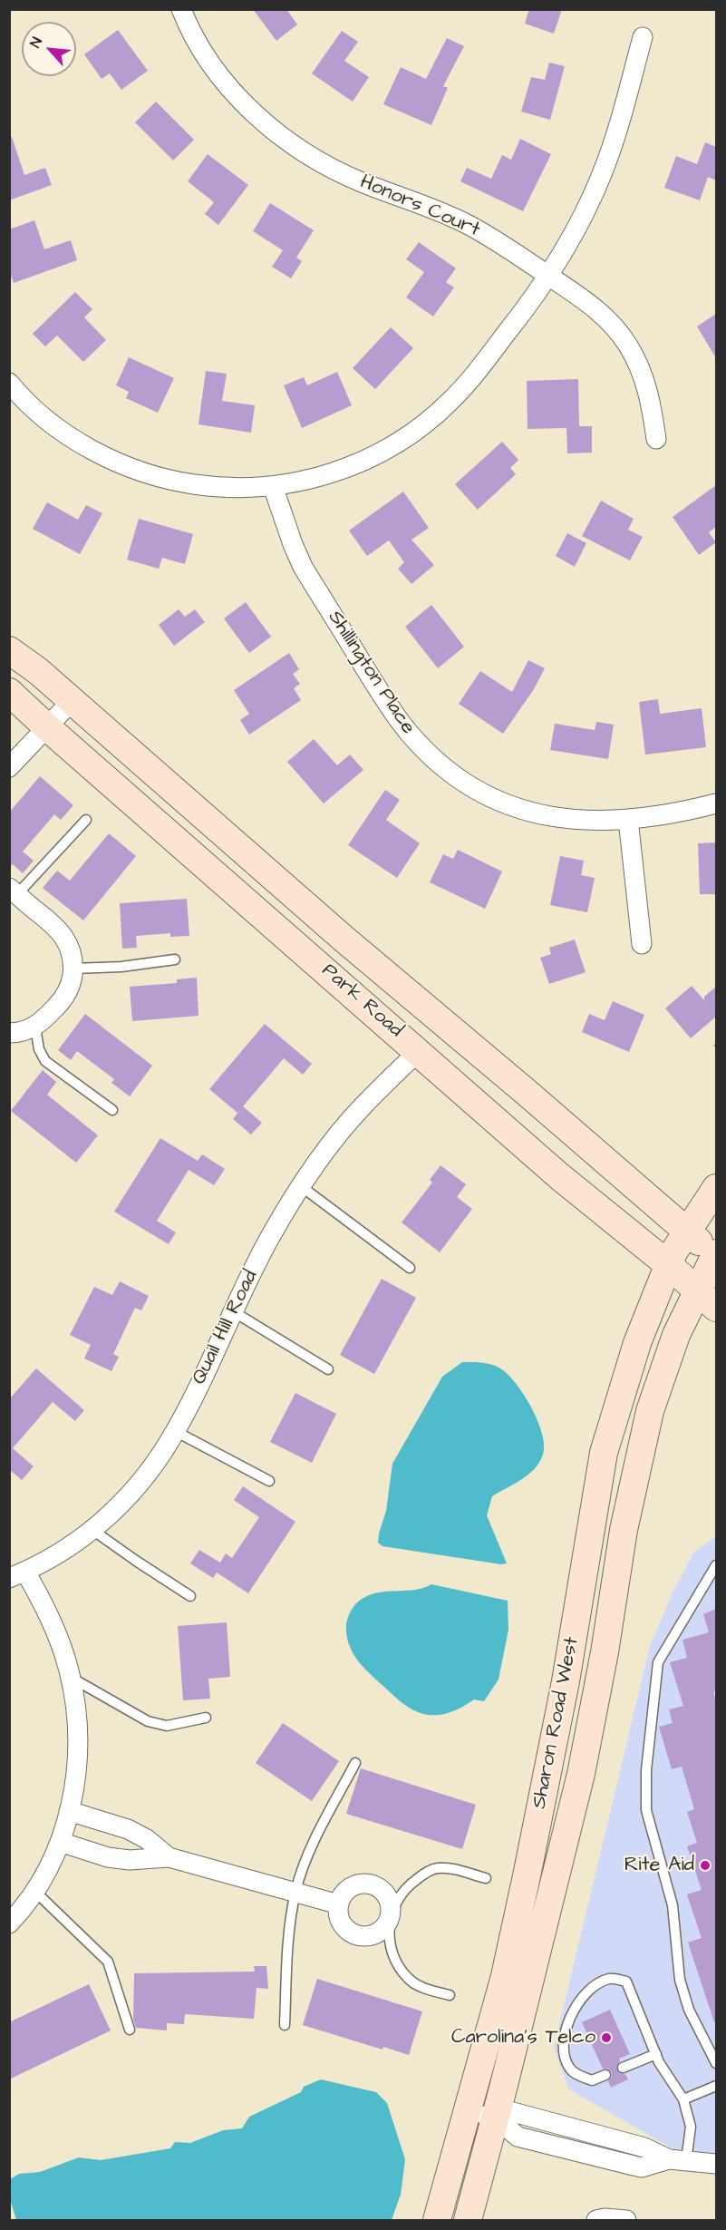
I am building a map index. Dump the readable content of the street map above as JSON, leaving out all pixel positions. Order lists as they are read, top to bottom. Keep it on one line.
{"streets":{"main road":["Park Road","Sharon Road West"],"street":["Honors Court","Shillington Place","Quail Hill Road"]},"crossings":[["Park Road","Quail Hill Road"],["Park Road","Sharon Road West"]],"places":["Rite Aid","Carolina's Telco"],"north":"top left"}
